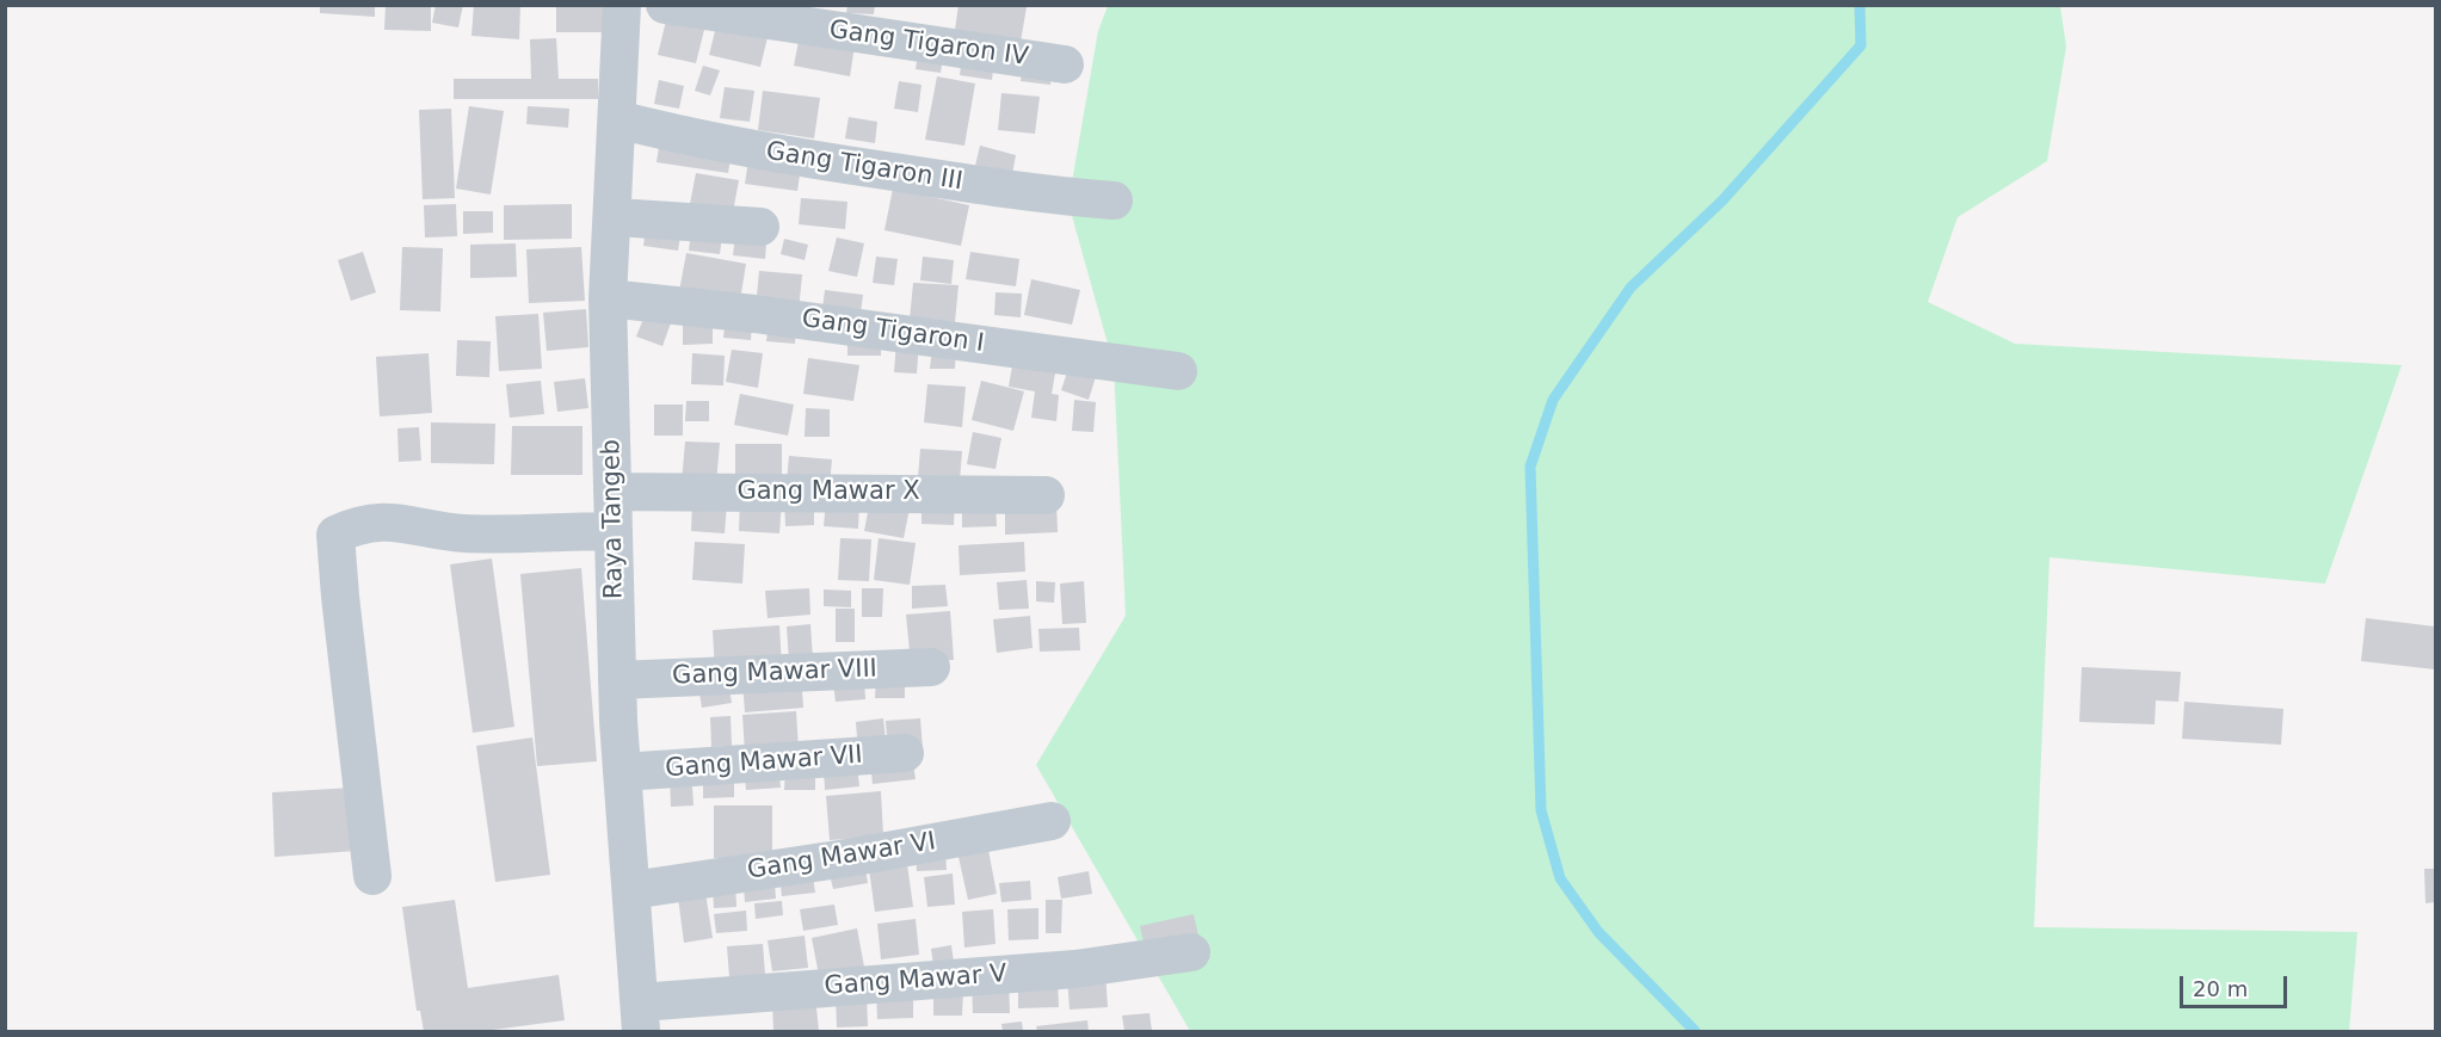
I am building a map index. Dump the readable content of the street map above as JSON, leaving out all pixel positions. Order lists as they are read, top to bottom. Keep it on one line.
{"streets":{"street":["Gang Tigaron IV","Gang Tigaron III","Gang Tigaron I","Gang Mawar X","Raya Tangeb","Gang Mawar VIII","Gang Mawar VII","Gang Mawar VI","Gang Mawar V"]},"crossings":[["Gang Tigaron III","Raya Tangeb"],["Gang Tigaron I","Raya Tangeb"],["Gang Mawar X","Raya Tangeb"],["Raya Tangeb","Gang Mawar VIII"],["Raya Tangeb","Gang Mawar VII"],["Raya Tangeb","Gang Mawar VI"],["Raya Tangeb","Gang Mawar V"]],"scale_bar":"20 m"}
